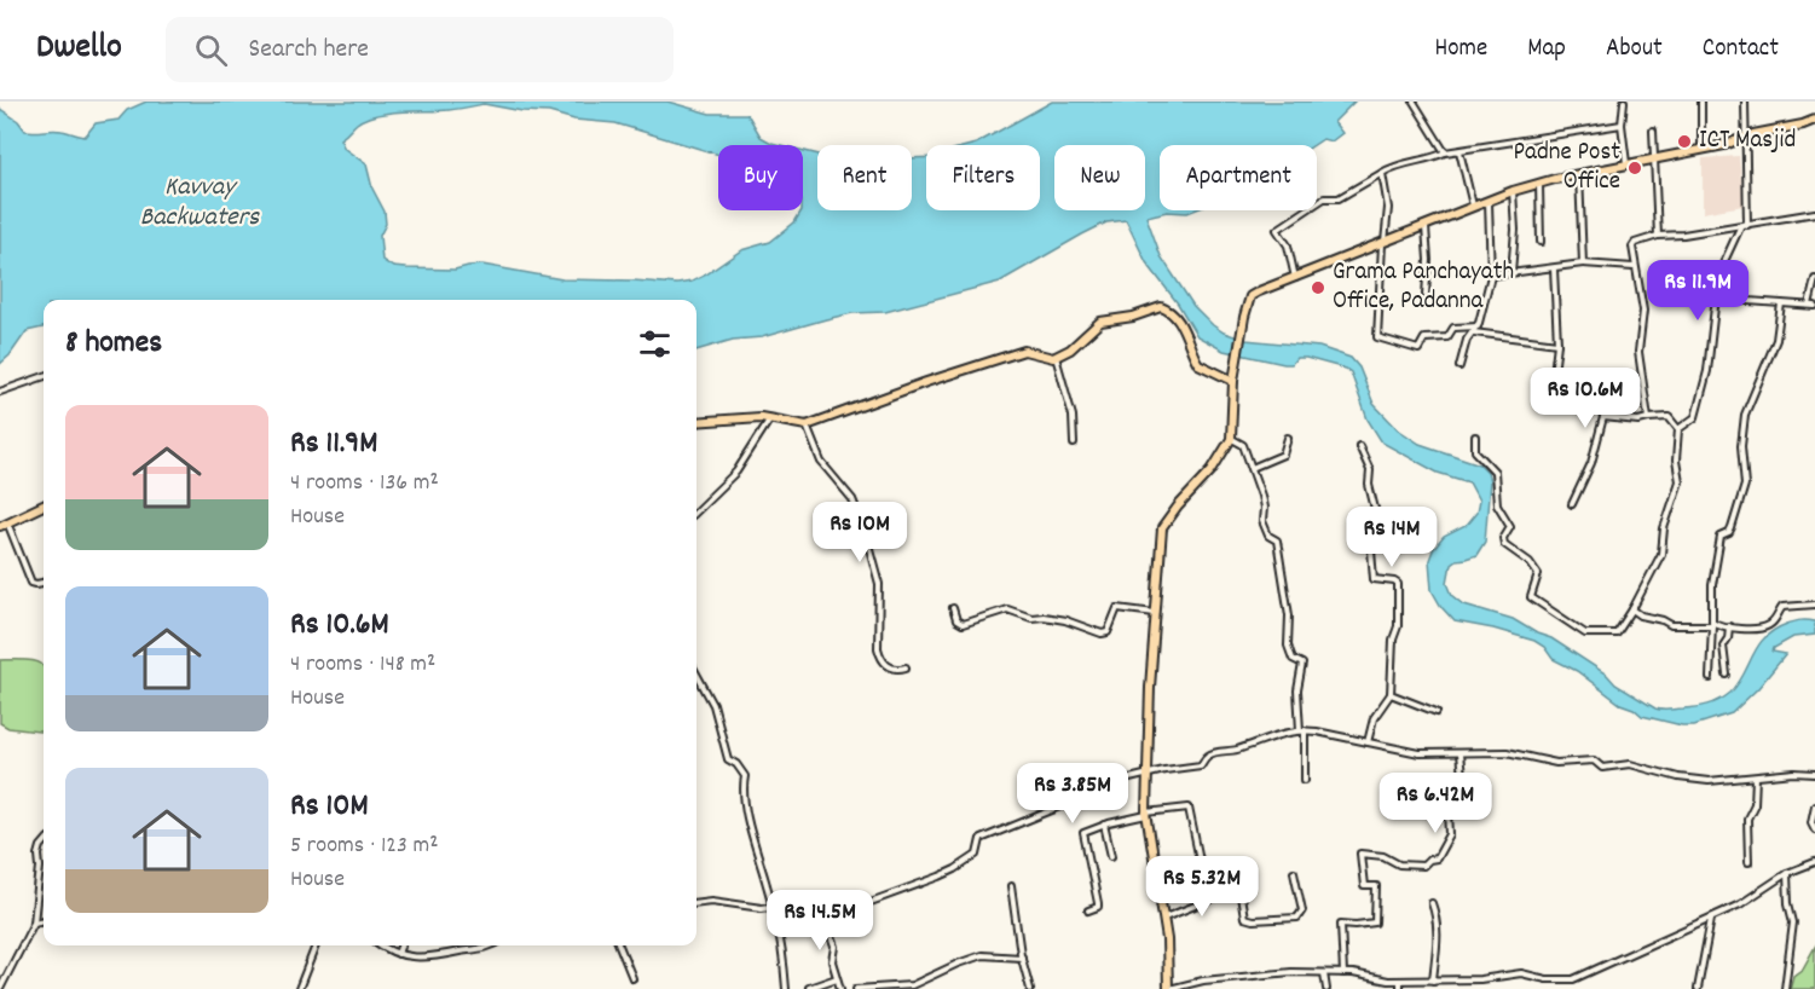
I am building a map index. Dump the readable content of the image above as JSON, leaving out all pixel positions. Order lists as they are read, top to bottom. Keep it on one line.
{"water":["Kavvay Backwaters"],"places":["ICT Masjid","Padne Post Office","Grama Panchayath Office, Padanna"],"page":{"header":"Dwello","search":"Search here","nav":["Home","Map","About","Contact"],"chip":["Buy","Rent","Filters","New","Apartment"],"price":["Rs 11.9M","Rs 10.6M","Rs 10M","Rs 14M","Rs 3.85M","Rs 6.42M","Rs 5.32M","Rs 14.5M"],"heading":"8 homes","list":[{"name":"Rs 11.9M","note":"4 rooms · 136 m² · House"},{"name":"Rs 10.6M","note":"4 rooms · 148 m² · House"},{"name":"Rs 10M","note":"5 rooms · 123 m² · House"}]}}
